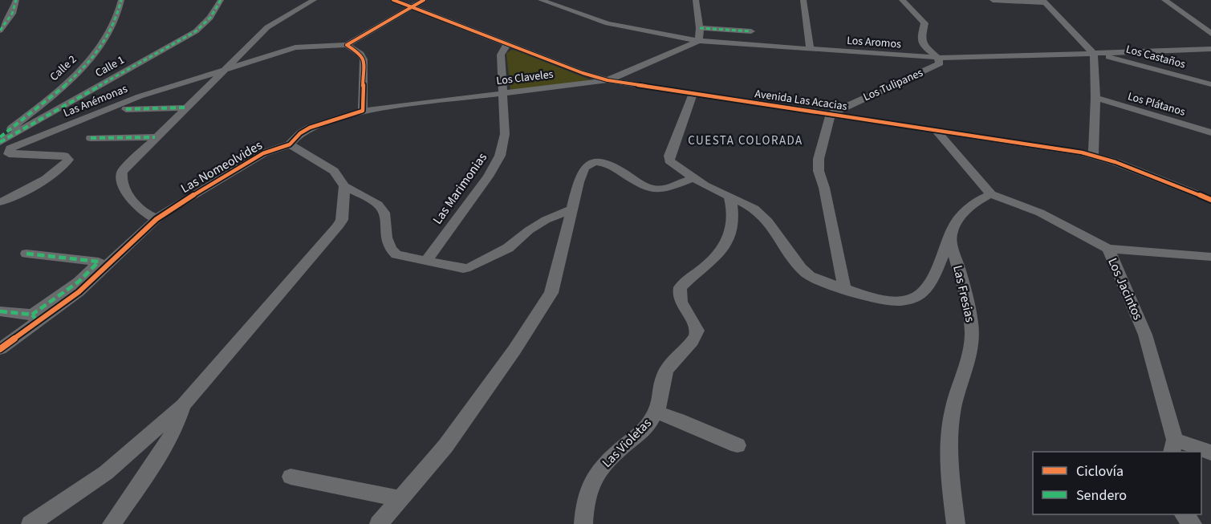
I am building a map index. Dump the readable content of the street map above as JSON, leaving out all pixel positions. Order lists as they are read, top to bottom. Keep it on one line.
{"streets":{"street":["Los Aromos","Los Castaños","Calle 1","Calle 2","Los Claveles","Los Tulipanes","Avenida Las Acacias","Las Anémonas","Los Plátanos","Las Nomeolvides","Las Marimonias","Los Jacintos","Las Fresias","Las Violetas"]},"crossings":[["Los Aromos","Los Castaños"],["Los Aromos","Los Claveles"],["Los Aromos","Los Tulipanes"],["Los Claveles","Avenida Las Acacias"],["Los Claveles","Las Nomeolvides"],["Los Claveles","Las Marimonias"],["Los Tulipanes","Avenida Las Acacias"],["Avenida Las Acacias","Las Marimonias"]],"districts":["CUESTA COLORADA"],"legend":["Ciclovía","Sendero"]}
